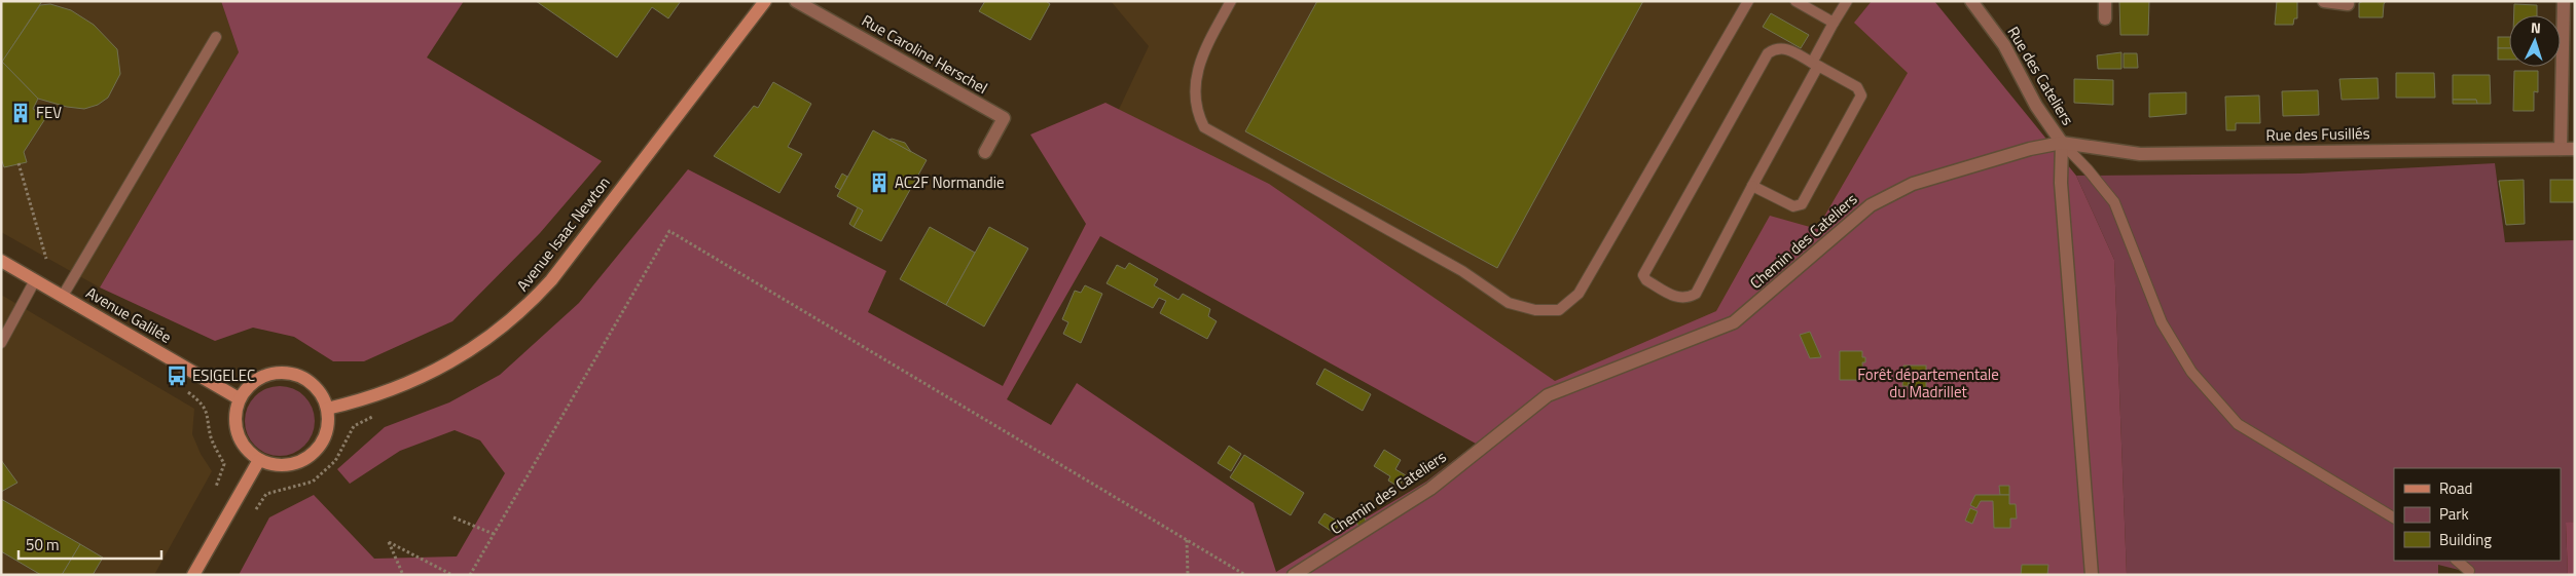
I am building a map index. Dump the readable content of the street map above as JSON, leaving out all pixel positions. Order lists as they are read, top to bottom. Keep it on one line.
{"streets":{"street":["Rue Caroline Herschel","Rue des Cateliers","Rue des Fusillés","Avenue Isaac Newton","Chemin des Cateliers","Avenue Galilée"]},"crossings":[["Rue des Cateliers","Rue des Fusillés"],["Rue des Cateliers","Chemin des Cateliers"],["Rue des Fusillés","Chemin des Cateliers"],["Avenue Isaac Newton","Avenue Galilée"]],"parks":["Forêt départementale du Madrillet"],"places":{"building":["FEV","AC2F Normandie"],"bus stop":["ESIGELEC"]},"legend":["Road","Park","Building"],"scale_bar":"50 m","north":"top"}
